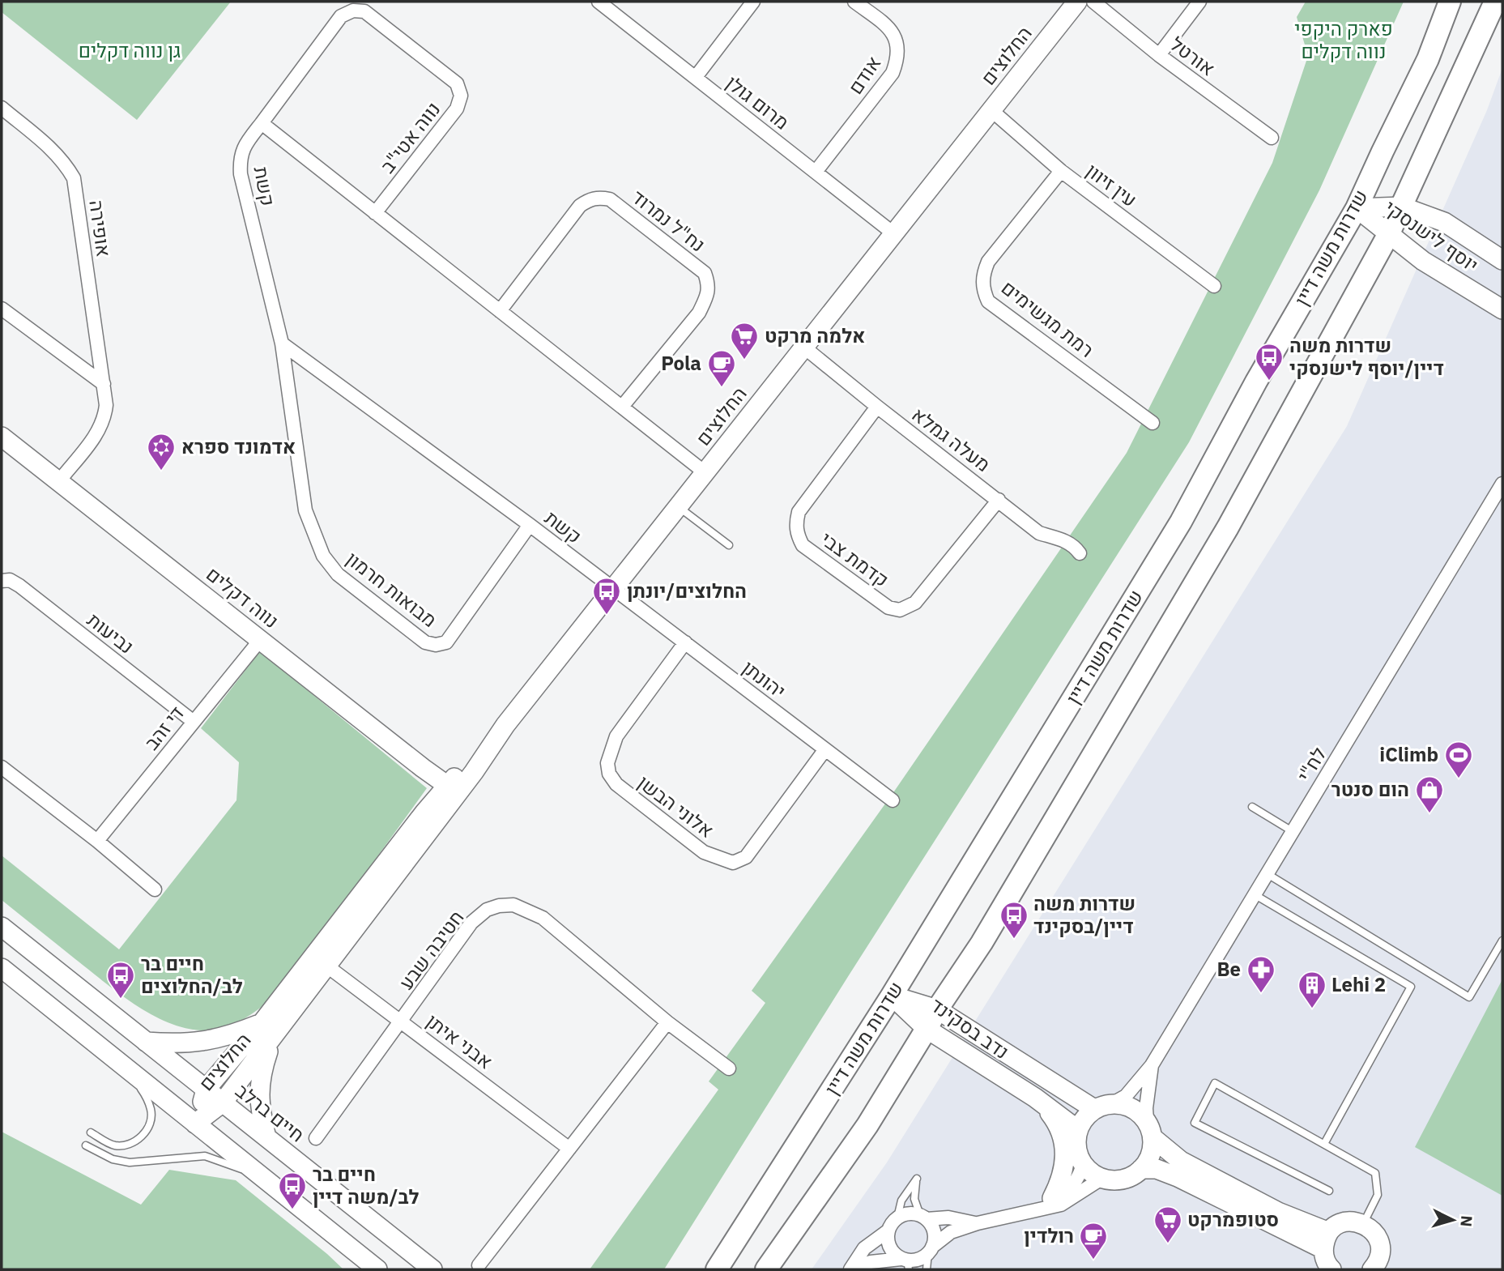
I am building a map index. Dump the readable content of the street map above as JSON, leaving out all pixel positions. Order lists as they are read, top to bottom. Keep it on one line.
{"streets":{"main road":["שדרות משה דיין"],"street":["החלוצים","אורטל","אודם","מרום גולן","נווה אטי\"ב","עין זיוון","קשת","נח\"ל נמרוד","אופירה","יוסף לישנסקי","רמת מגשימים","מעלה גמלא","קדמת צבי","מבואות חרמון","נווה דקלים","נביעות","יהונתן","די זהב","לח\"י","אלוני הבשן","חטיבה שבע","נדב בסקינד","אבני איתן","חיים ברלב"]},"crossings":[["החלוצים","מרום גולן"],["החלוצים","עין זיוון"],["החלוצים","קשת"],["החלוצים","מעלה גמלא"],["החלוצים","נווה דקלים"],["החלוצים","יהונתן"],["החלוצים","אבני איתן"],["החלוצים","חיים ברלב"],["אודם","מרום גולן"],["נווה אטי\"ב","קשת"],["עין זיוון","רמת מגשימים"],["קשת","נח\"ל נמרוד"],["קשת","מבואות חרמון"],["קשת","יהונתן"],["אופירה","נווה דקלים"],["יוסף לישנסקי","שדרות משה דיין"],["שדרות משה דיין","נדב בסקינד"],["מעלה גמלא","קדמת צבי"],["נווה דקלים","די זהב"],["נביעות","די זהב"],["יהונתן","אלוני הבשן"],["לח\"י","נדב בסקינד"],["חטיבה שבע","אבני איתן"]],"parks":["פארק היקפי נווה דקלים","גן נווה דקלים"],"places":{"supermarket":["אלמה מרקט","סטופמרקט"],"bus stop":["שדרות משה דיין/יוסף לישנסקי","החלוצים/יונתן","שדרות משה דיין/בסקינד","חיים בר לב/החלוצים","חיים בר לב/משה דיין"],"cafe":["Pola","רולדין"],"synagogue":["אדמונד ספרא"],"sports":["iClimb"],"shop":["הום סנטר"],"pharmacy":["Be"],"building":["Lehi 2"]},"north":"right"}
